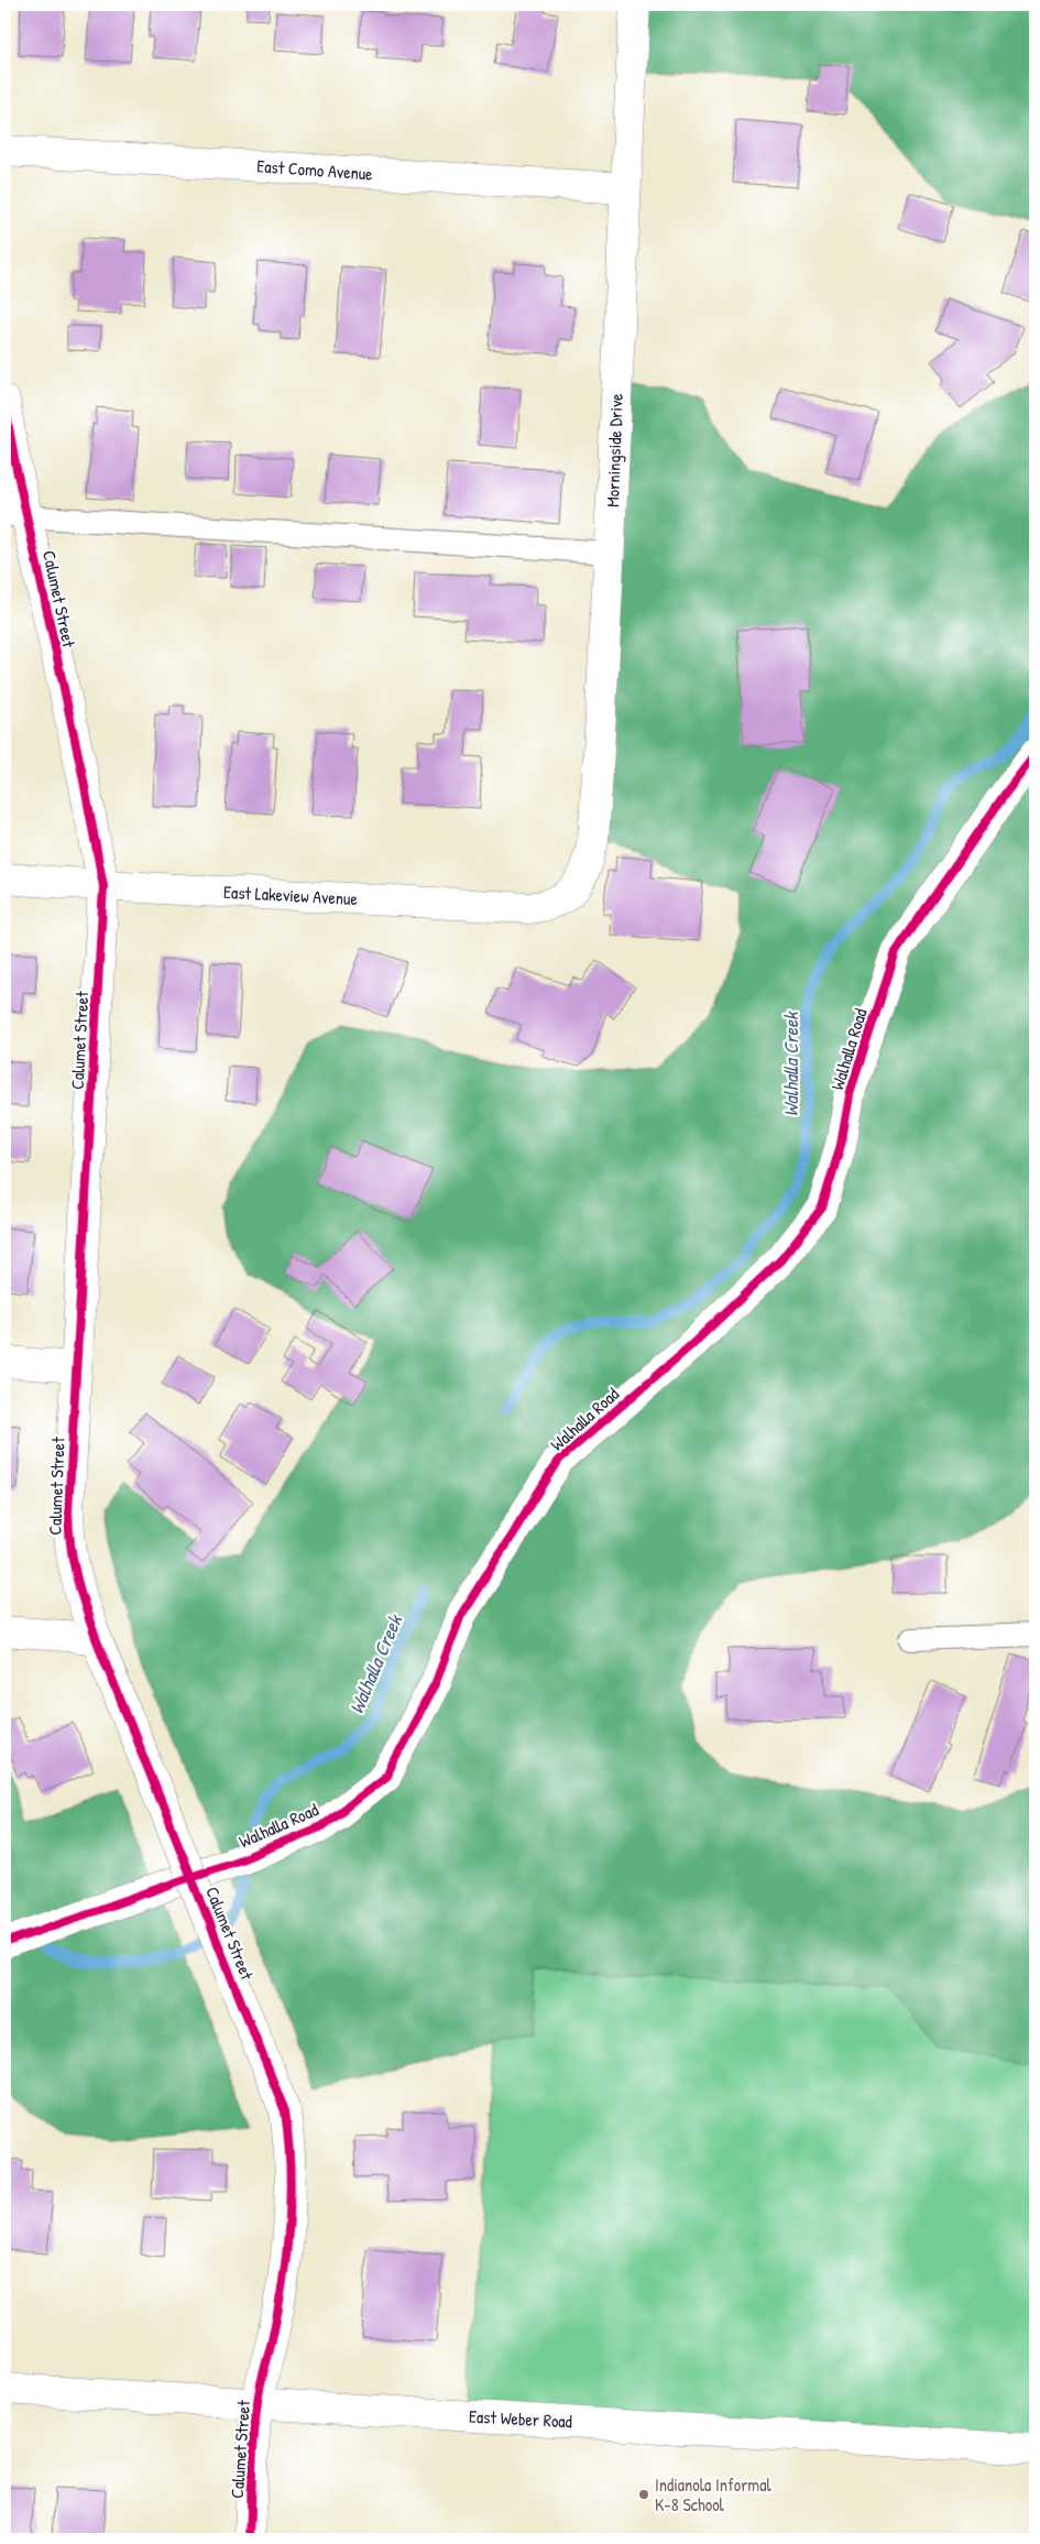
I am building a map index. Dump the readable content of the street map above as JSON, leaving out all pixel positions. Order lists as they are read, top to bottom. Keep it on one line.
{"streets":{"street":["East Como Avenue","Morningside Drive","Calumet Street","East Lakeview Avenue","Walhalla Road","East Weber Road"]},"crossings":[["East Como Avenue","Morningside Drive"],["Morningside Drive","East Lakeview Avenue"],["Calumet Street","East Lakeview Avenue"],["Calumet Street","East Weber Road"]],"water":["Walhalla Creek"],"places":["Indianola Informal K-8 School"]}
